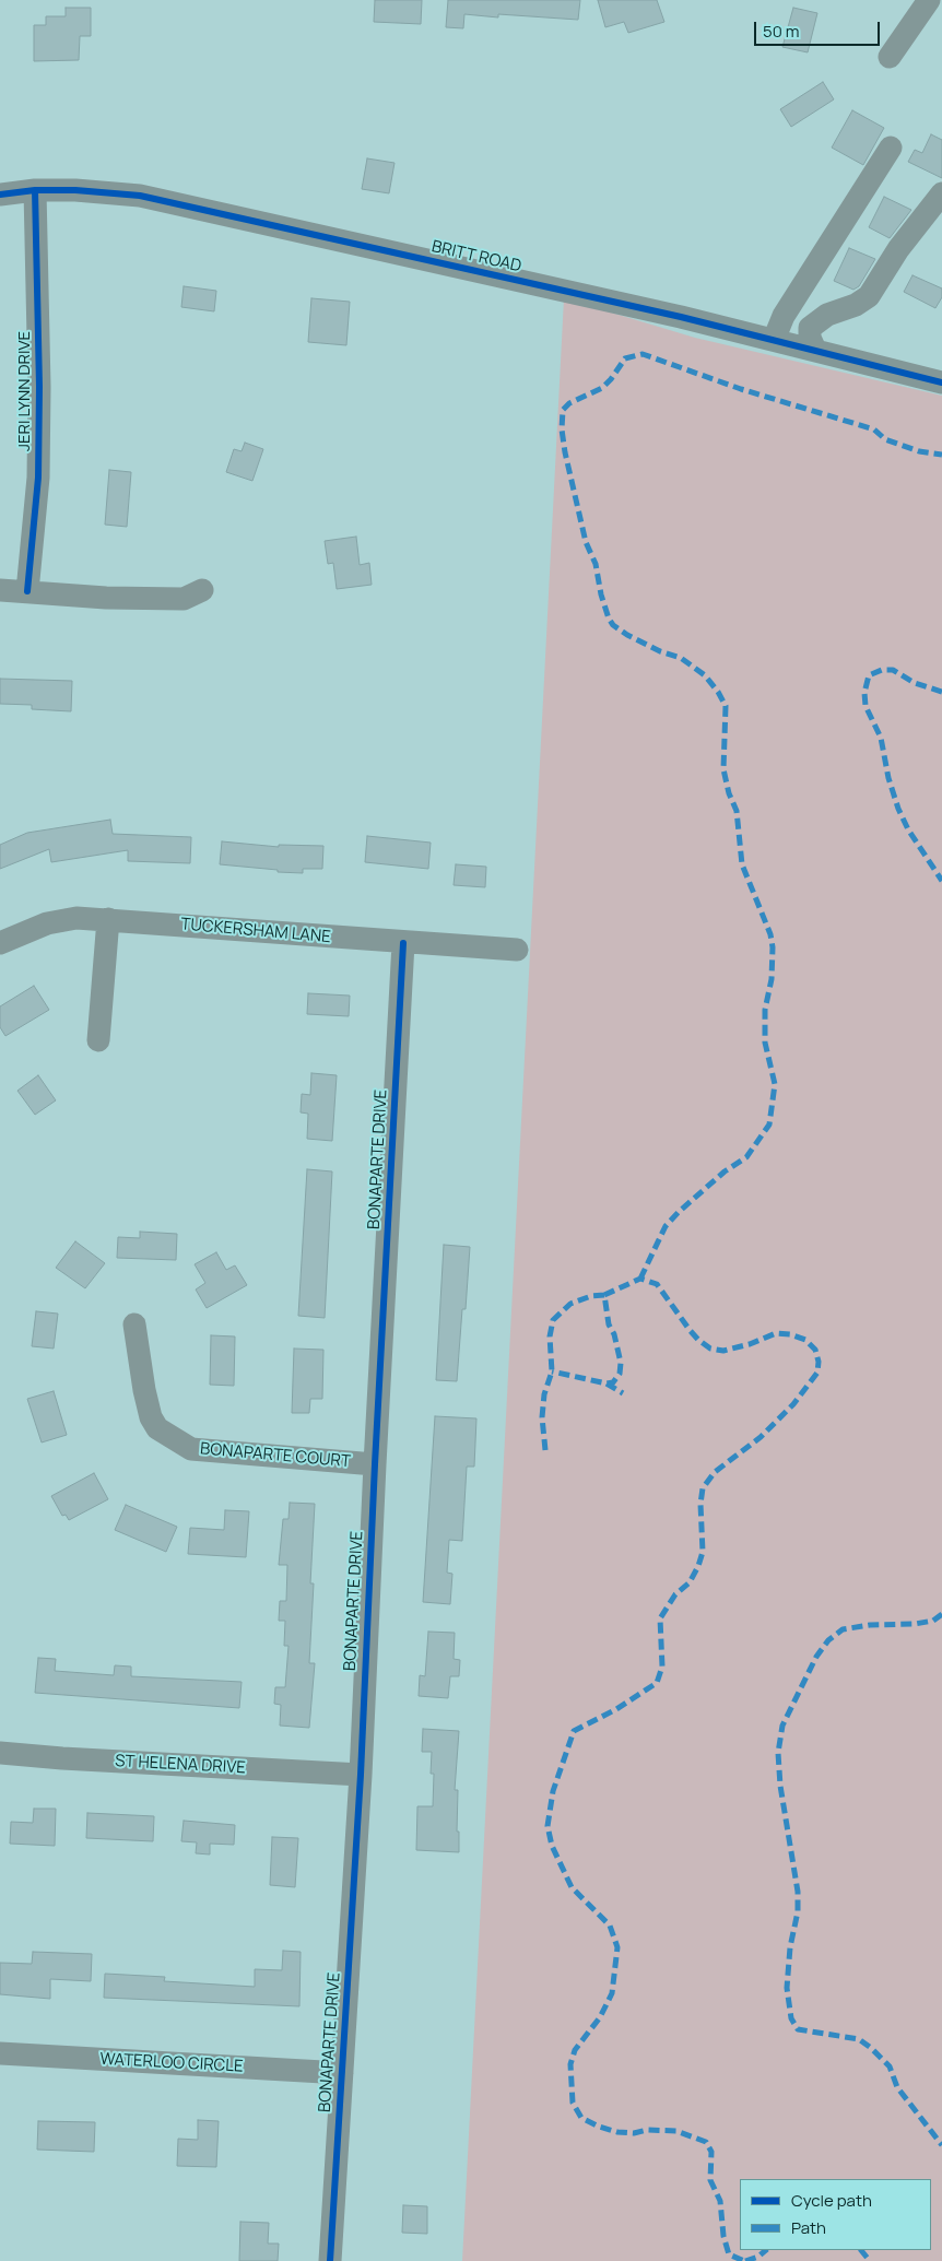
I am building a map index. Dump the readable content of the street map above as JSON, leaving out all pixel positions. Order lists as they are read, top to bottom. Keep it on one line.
{"streets":{"street":["BRITT ROAD","JERI LYNN DRIVE","TUCKERSHAM LANE","BONAPARTE DRIVE","BONAPARTE COURT","ST HELENA DRIVE","WATERLOO CIRCLE"]},"crossings":[["BRITT ROAD","JERI LYNN DRIVE"],["TUCKERSHAM LANE","BONAPARTE DRIVE"],["BONAPARTE DRIVE","BONAPARTE COURT"],["BONAPARTE DRIVE","ST HELENA DRIVE"],["BONAPARTE DRIVE","WATERLOO CIRCLE"]],"legend":["Cycle path","Path"],"scale_bar":"50 m"}
